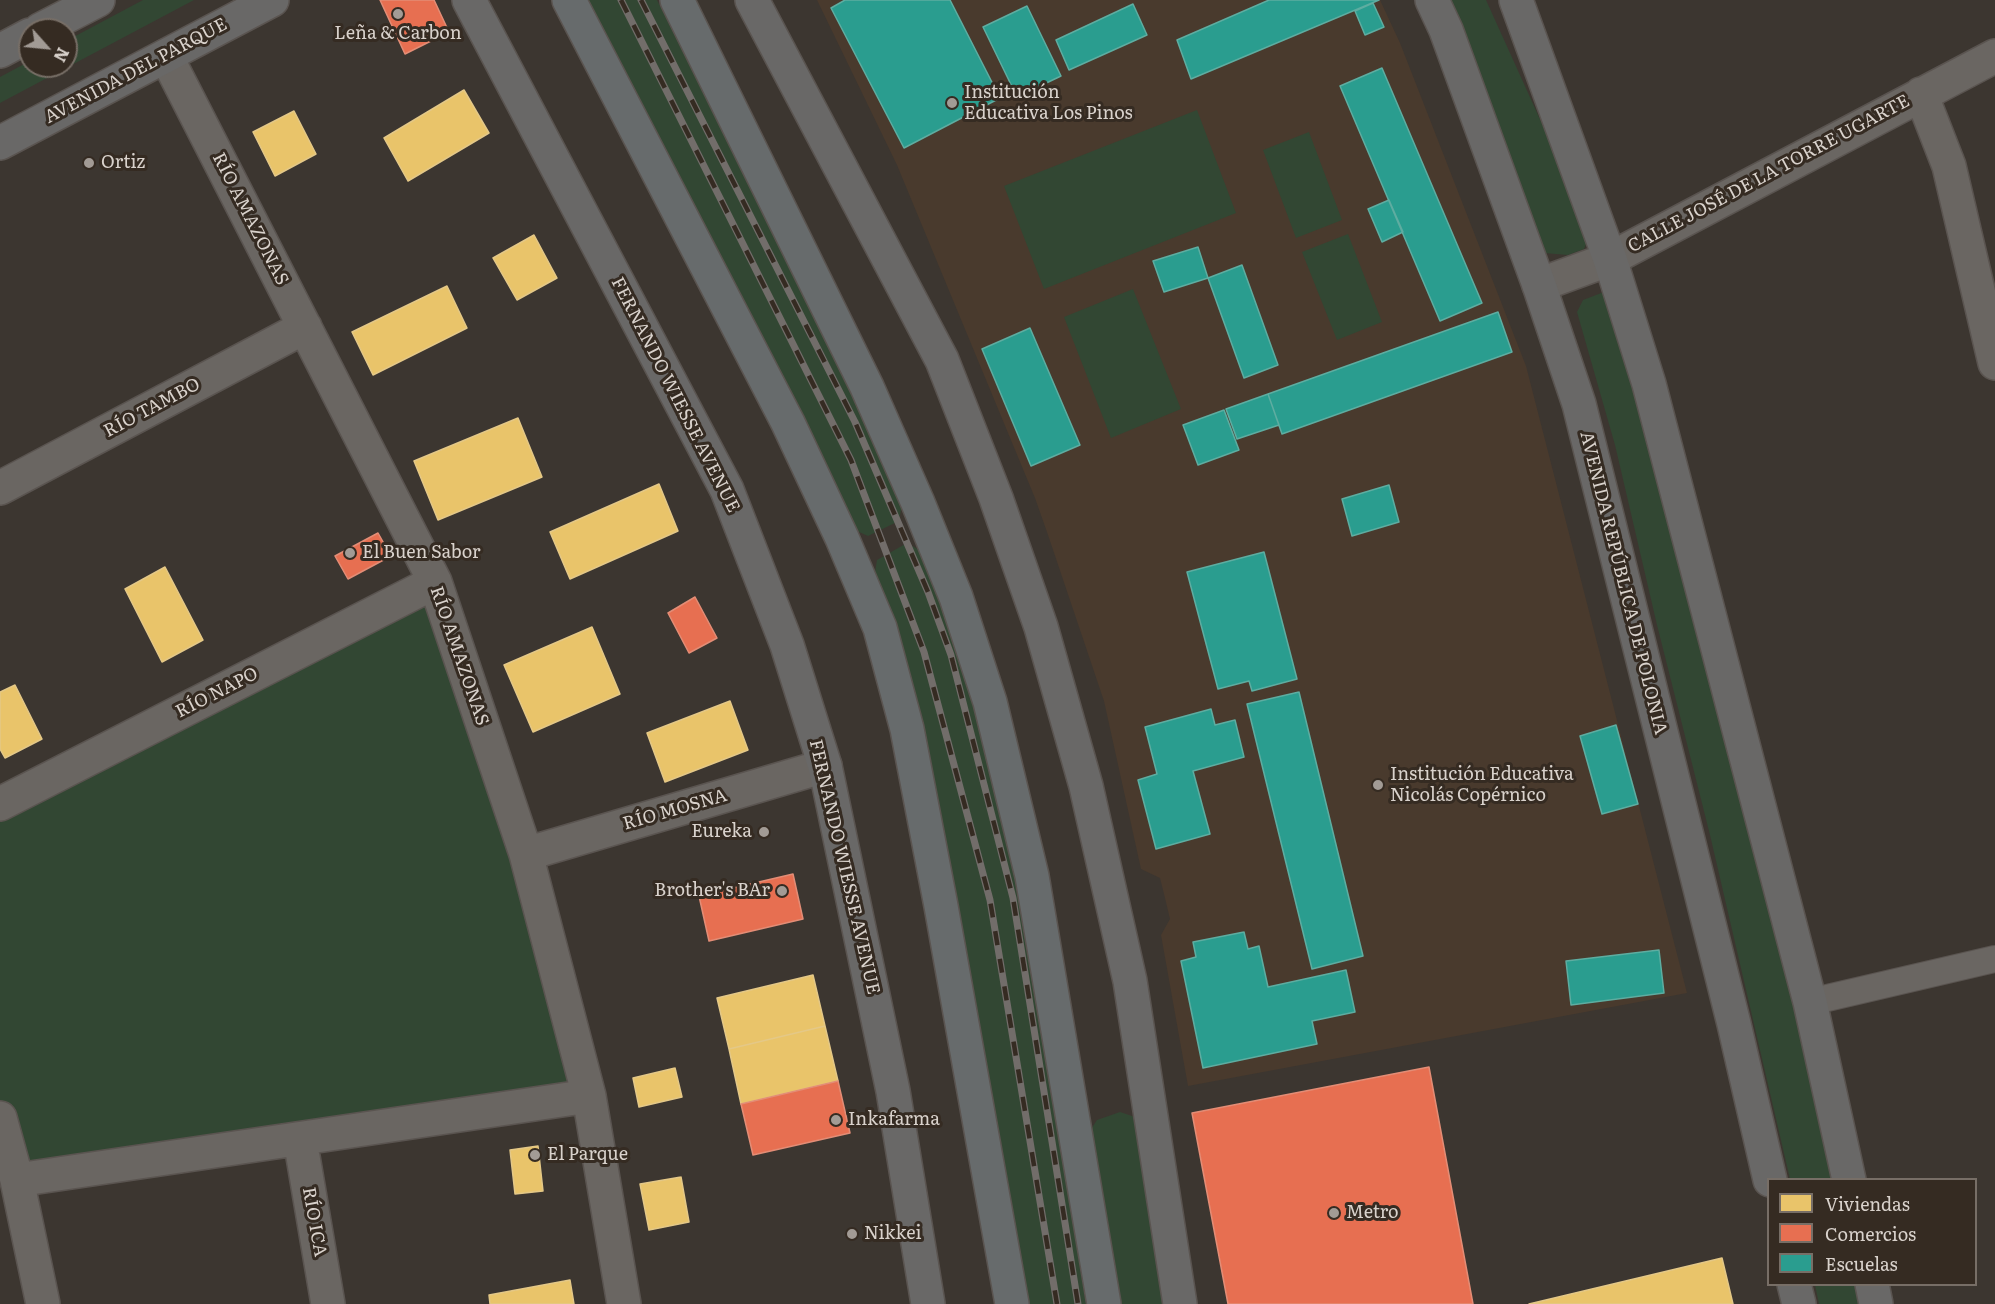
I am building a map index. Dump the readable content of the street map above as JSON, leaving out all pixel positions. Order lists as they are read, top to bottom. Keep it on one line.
{"streets":{"main road":["AVENIDA DEL PARQUE","FERNANDO WIESSE AVENUE","AVENIDA REPÚBLICA DE POLONIA"],"street":["CALLE JOSÉ DE LA TORRE UGARTE","RÍO AMAZONAS","RÍO TAMBO","RÍO NAPO","RÍO MOSNA","RÍO ICA"]},"crossings":[["AVENIDA DEL PARQUE","RÍO AMAZONAS"],["CALLE JOSÉ DE LA TORRE UGARTE","AVENIDA REPÚBLICA DE POLONIA"],["RÍO AMAZONAS","RÍO TAMBO"],["RÍO AMAZONAS","RÍO NAPO"],["RÍO AMAZONAS","RÍO MOSNA"],["FERNANDO WIESSE AVENUE","RÍO MOSNA"]],"places":["Leña & Carbon","Institución Educativa Los Pinos","Ortiz","El Buen Sabor","Institución Educativa Nicolás Copérnico","Eureka","Brother's BAr","Inkafarma","El Parque","Metro","Nikkei"],"legend":["Viviendas","Comercios","Escuelas"],"north":"bottom right"}
